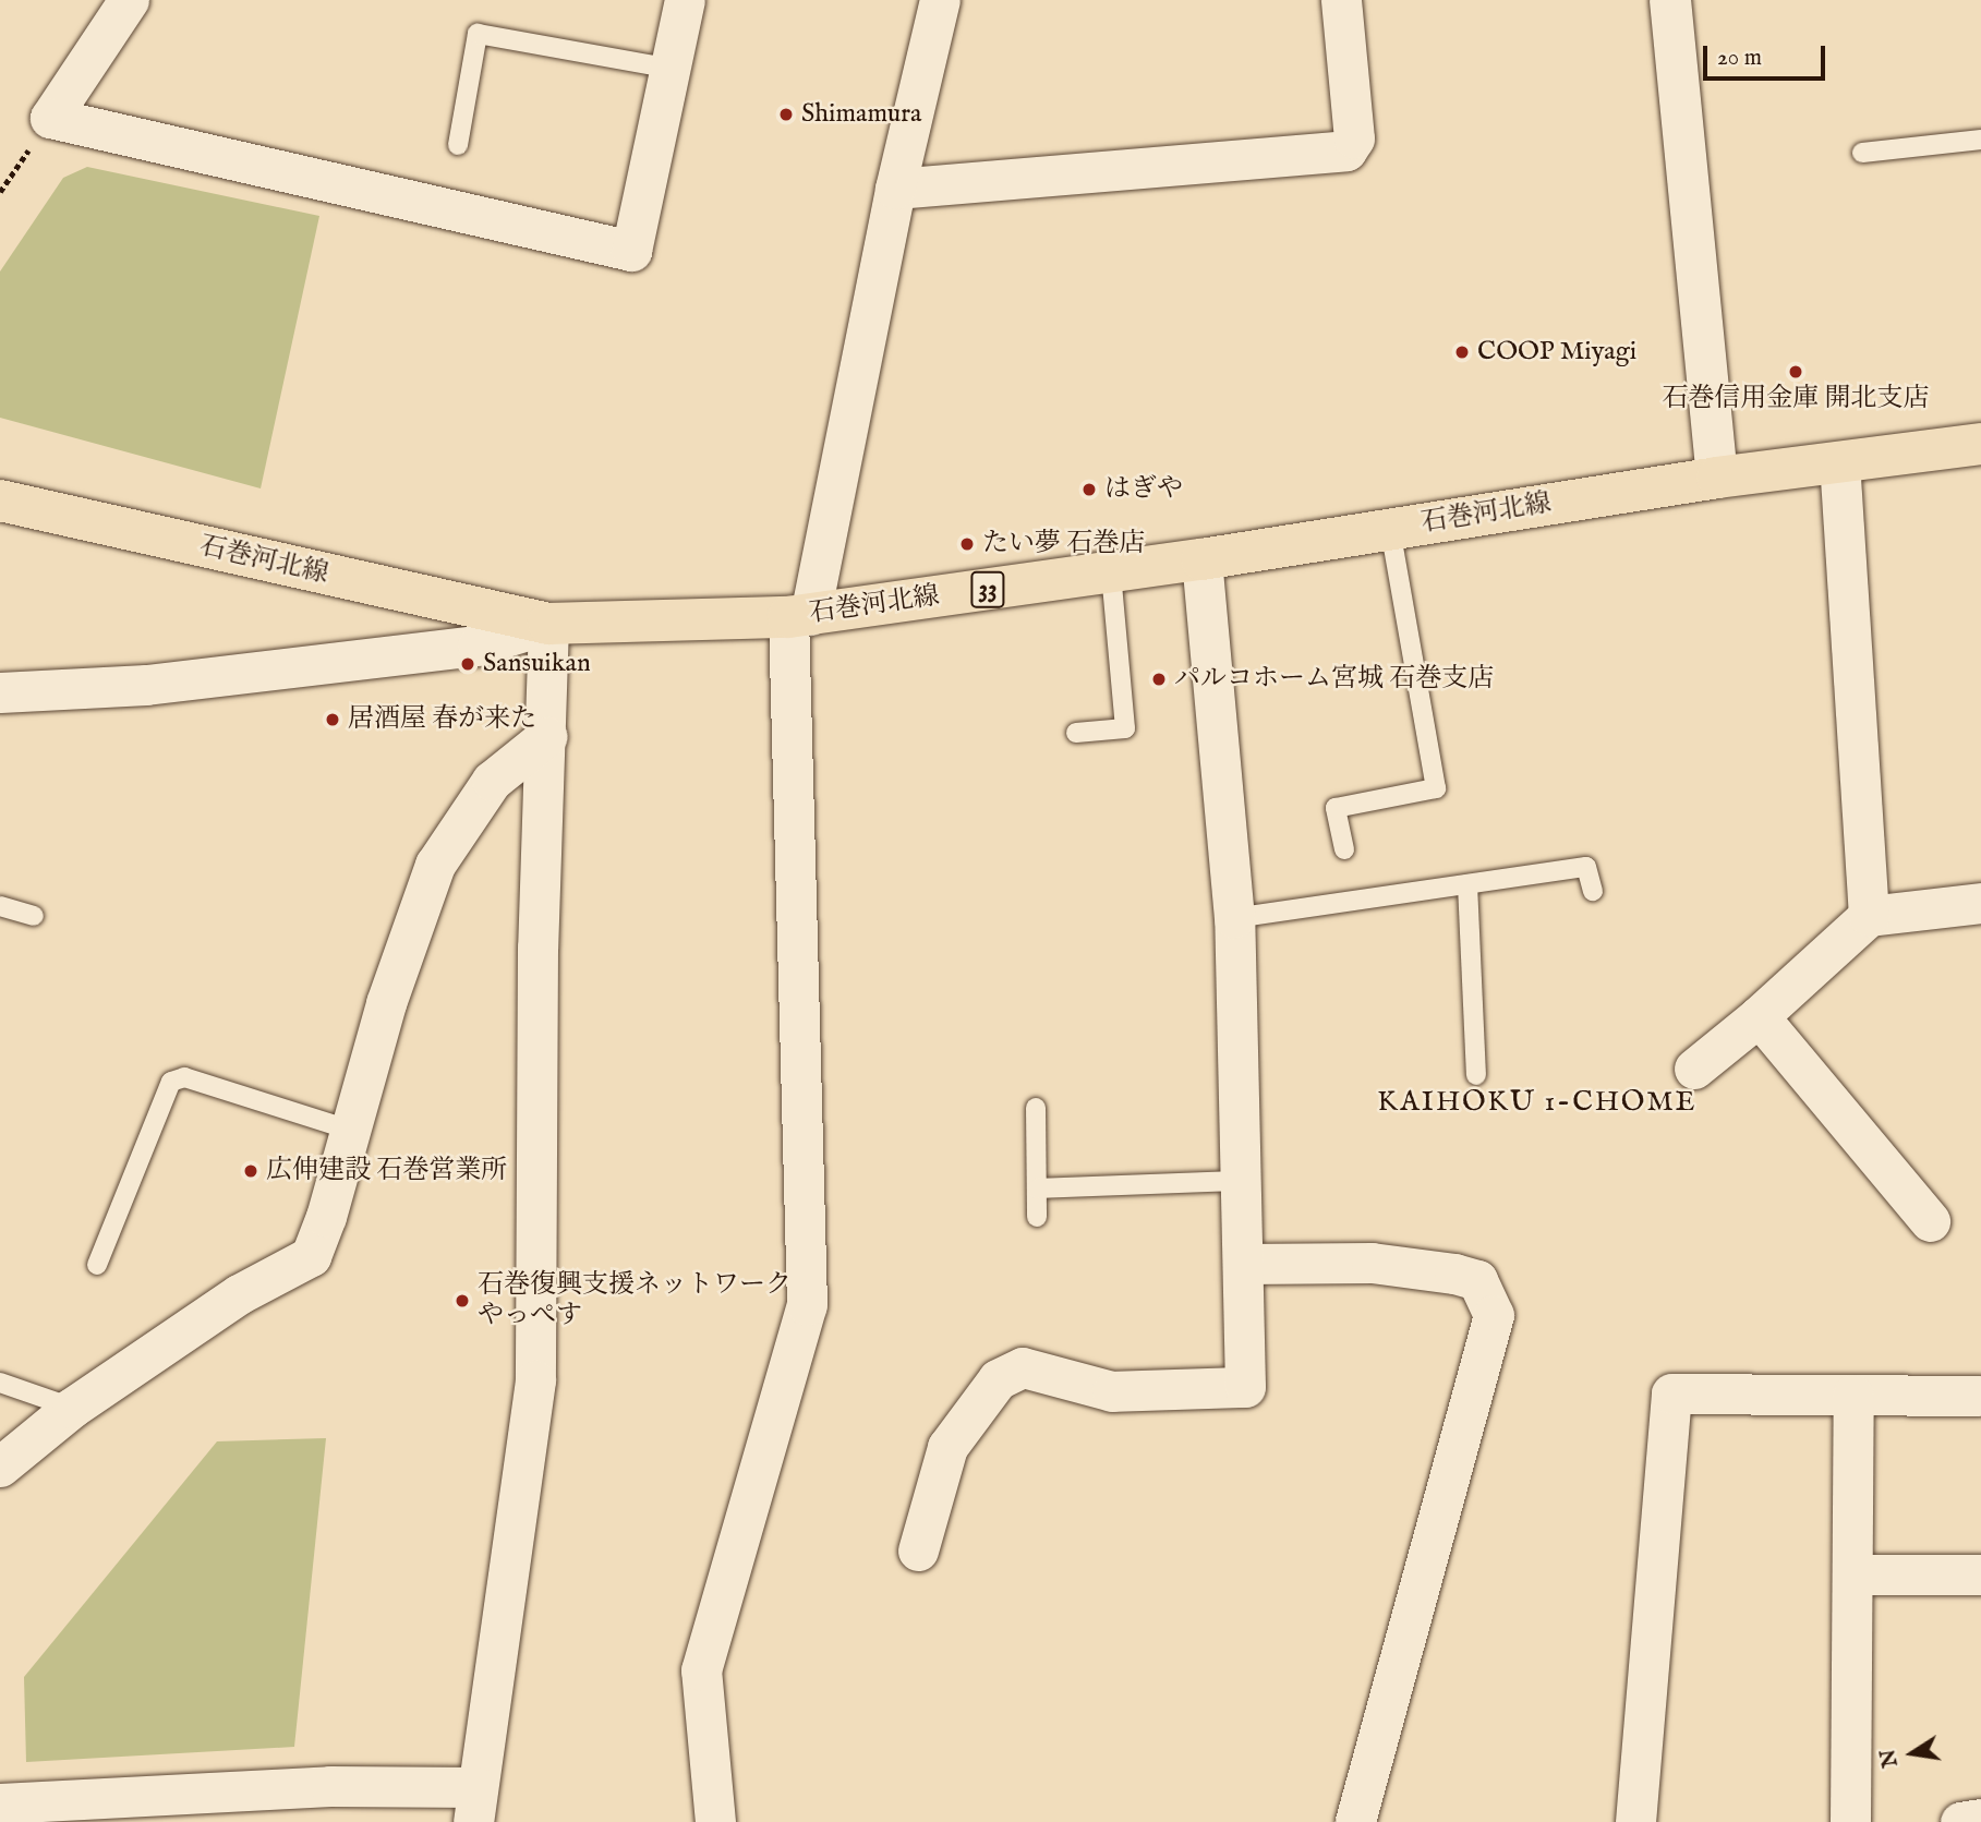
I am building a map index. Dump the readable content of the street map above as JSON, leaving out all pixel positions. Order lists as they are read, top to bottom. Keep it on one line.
{"streets":{"main road":["石巻河北線","33"]},"districts":["KAIHOKU 1-CHOME"],"places":["Shimamura","COOP Miyagi","石巻信用金庫 開北支店","はぎや","たい夢 石巻店","Sansuikan","パルコホーム宮城 石巻支店","居酒屋 春が来た","広伸建設 石巻営業所","石巻復興支援ネットワーク やっぺす"],"scale_bar":"20 m","north":"left"}
